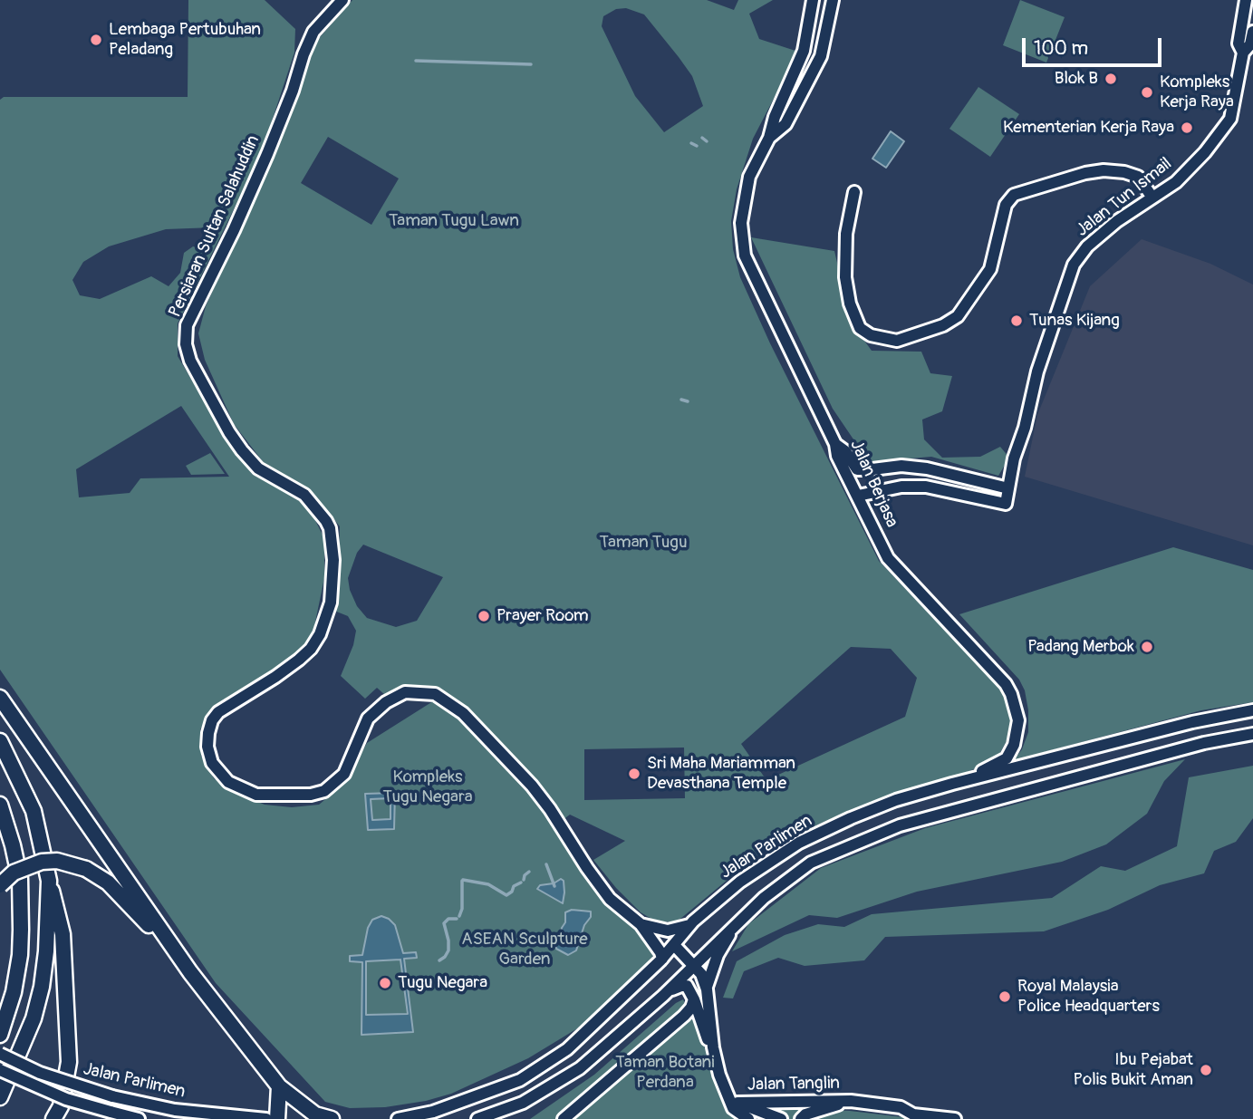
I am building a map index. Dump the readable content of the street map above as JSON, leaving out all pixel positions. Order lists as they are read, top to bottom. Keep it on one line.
{"streets":{"street":["Jalan Tun Ismail","Persiaran Sultan Salahuddin","Jalan Berjasa","Jalan Parlimen","Jalan Tanglin"]},"crossings":[["Jalan Tun Ismail","Jalan Berjasa"],["Jalan Berjasa","Jalan Parlimen"]],"parks":["Taman Tugu Lawn","Taman Tugu","Kompleks Tugu Negara","ASEAN Sculpture Garden","Taman Botani Perdana"],"places":["Lembaga Pertubuhan Peladang","Blok B","Kompleks Kerja Raya","Kementerian Kerja Raya","Tunas Kijang","Prayer Room","Padang Merbok","Sri Maha Mariamman Devasthana Temple","Tugu Negara","Royal Malaysia Police Headquarters","Ibu Pejabat Polis Bukit Aman"],"scale_bar":"100 m"}
